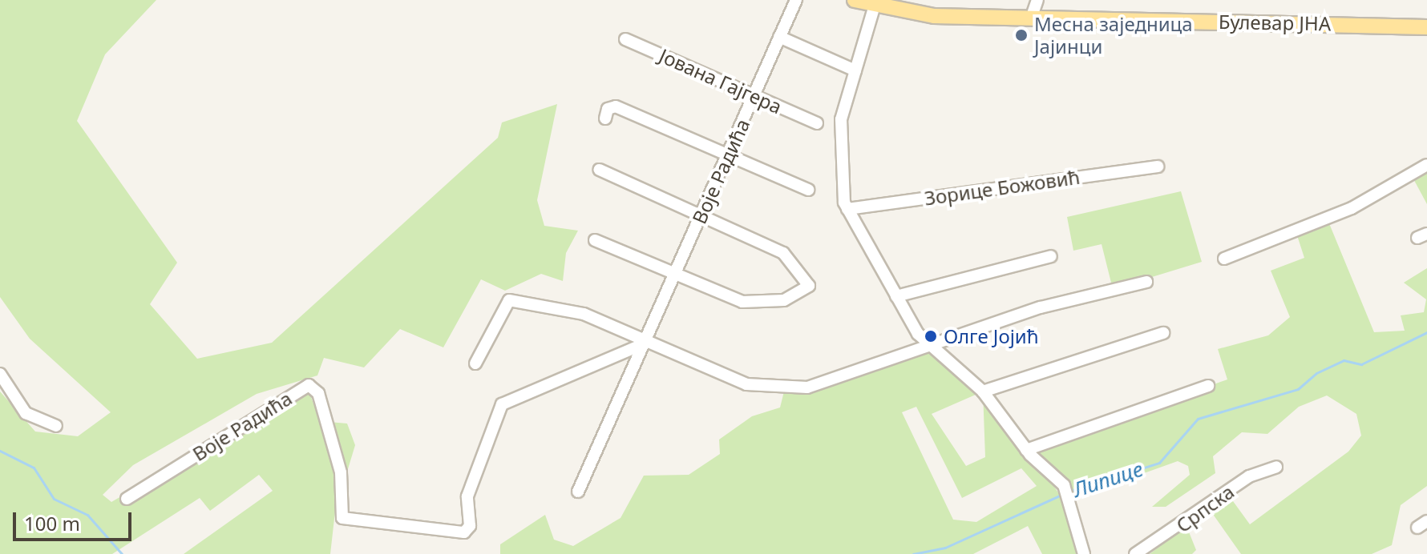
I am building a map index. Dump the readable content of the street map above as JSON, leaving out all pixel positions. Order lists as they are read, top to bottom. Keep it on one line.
{"streets":{"main road":["Булевар ЈНА"],"street":["Јована Гајгера","Воје Радића","Зорице Божовић","Српска"]},"crossings":[["Јована Гајгера","Воје Радића"]],"water":["Липице"],"places":["Месна заједница Јајинци","Олге Јојић"],"scale_bar":"100 m"}
